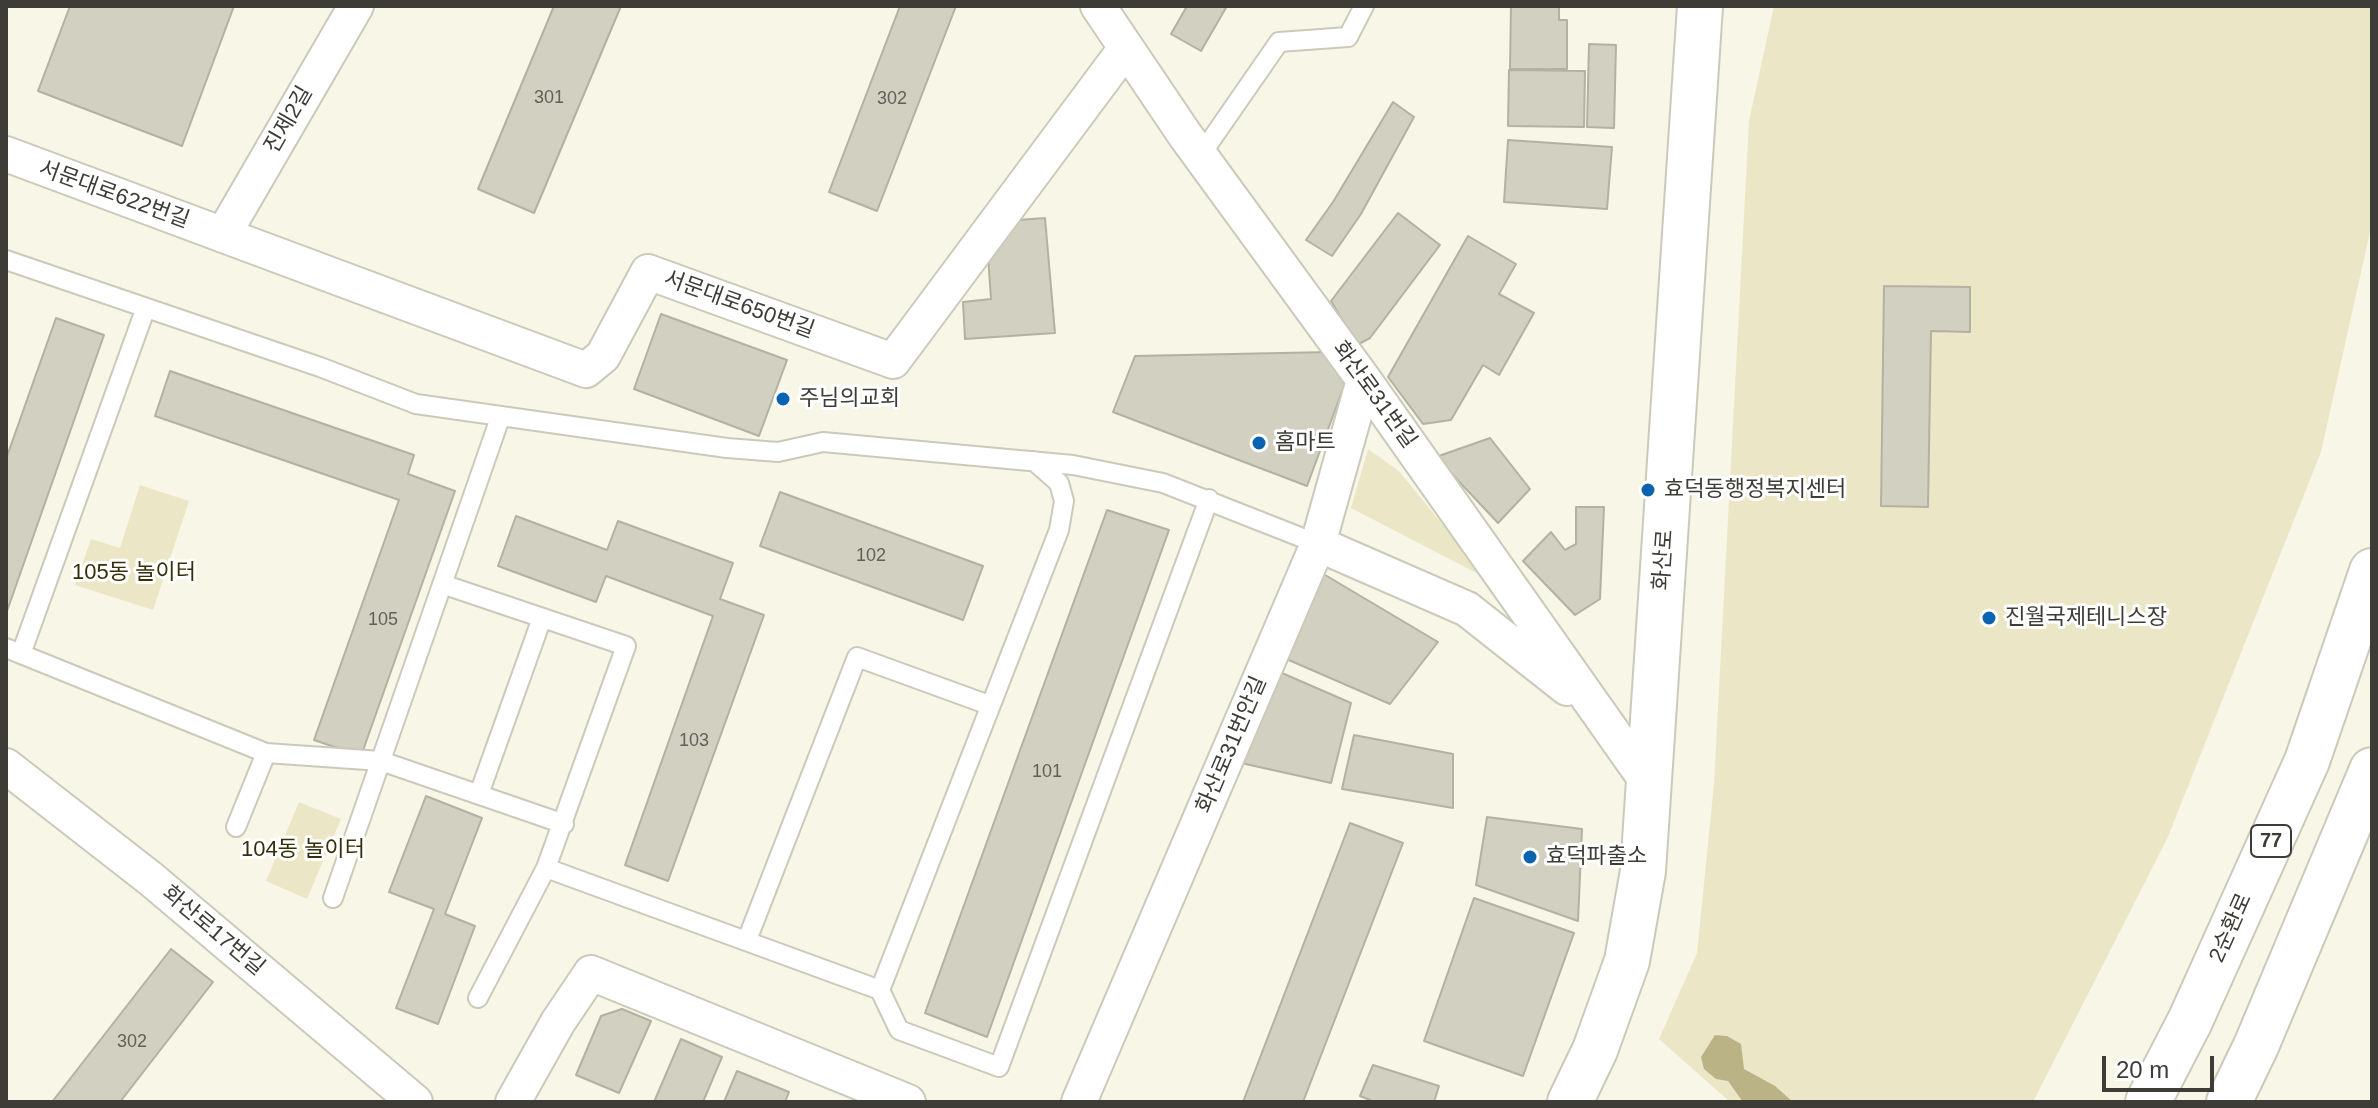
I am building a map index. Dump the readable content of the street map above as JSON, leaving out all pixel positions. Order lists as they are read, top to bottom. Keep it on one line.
{"streets":{"main road":["화산로","77","2순환로"],"street":["진제2길","서문대로622번길","서문대로650번길","화산로31번길","화산로31번안길","화산로17번길"]},"crossings":[["진제2길","서문대로622번길"],["진제2길","서문대로650번길"],["서문대로622번길","서문대로650번길"],["서문대로650번길","화산로31번길"],["화산로31번길","화산로"],["화산로31번길","화산로31번안길"]],"parks":["105동 놀이터","104동 놀이터"],"places":["주님의교회","홈마트","효덕동행정복지센터","진월국제테니스장","효덕파출소"],"house_numbers":["301","302","102","105","103","101","302"],"scale_bar":"20 m"}
